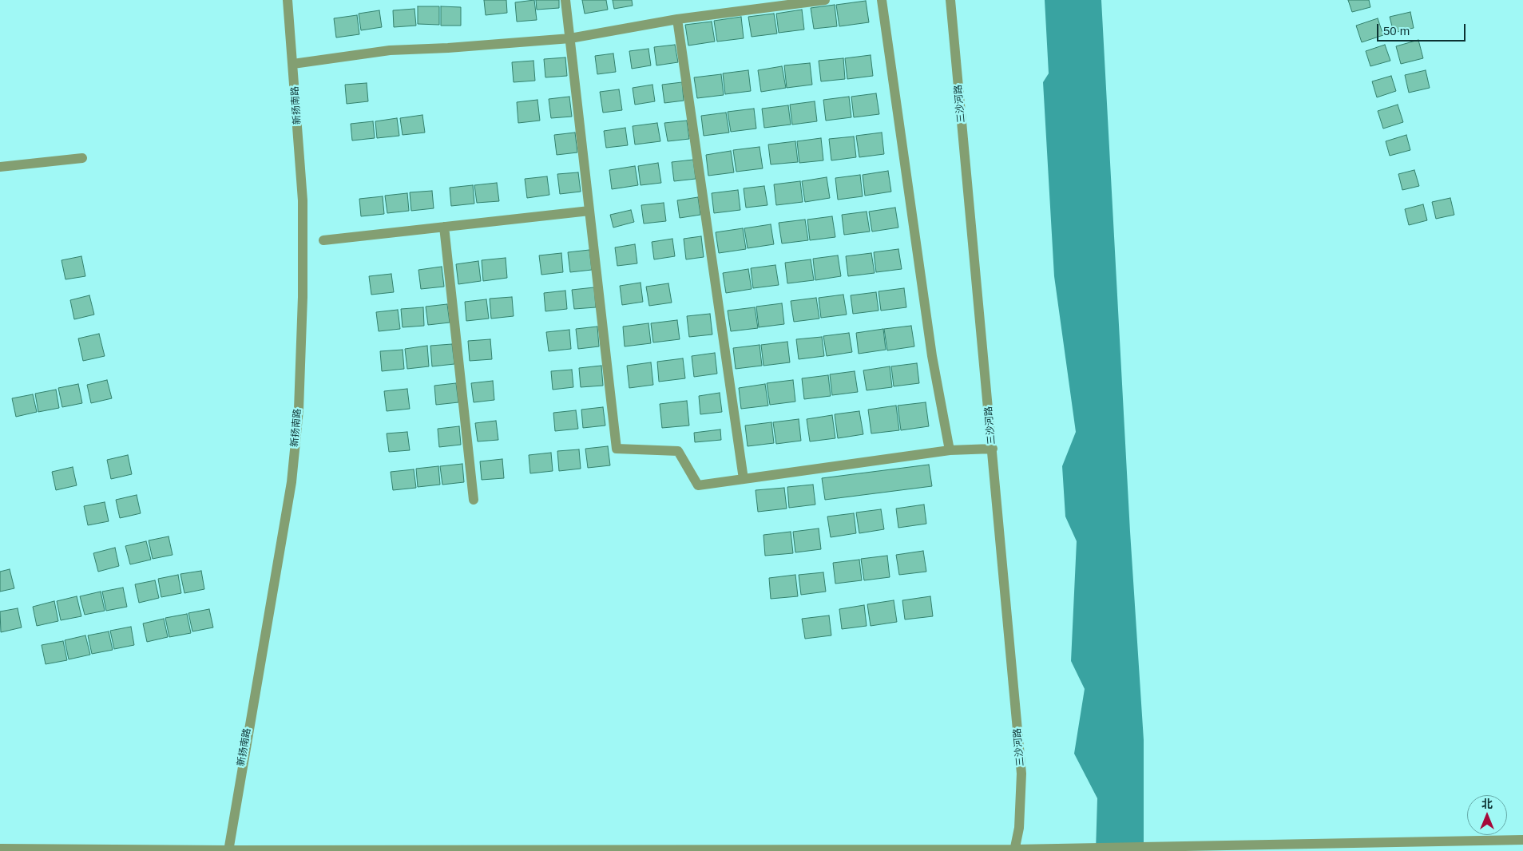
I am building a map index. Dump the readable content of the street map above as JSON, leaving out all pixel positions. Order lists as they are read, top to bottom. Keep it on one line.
{"streets":{"street":["三沙河路","新扬南路"]},"scale_bar":"50 m","north":"top"}
